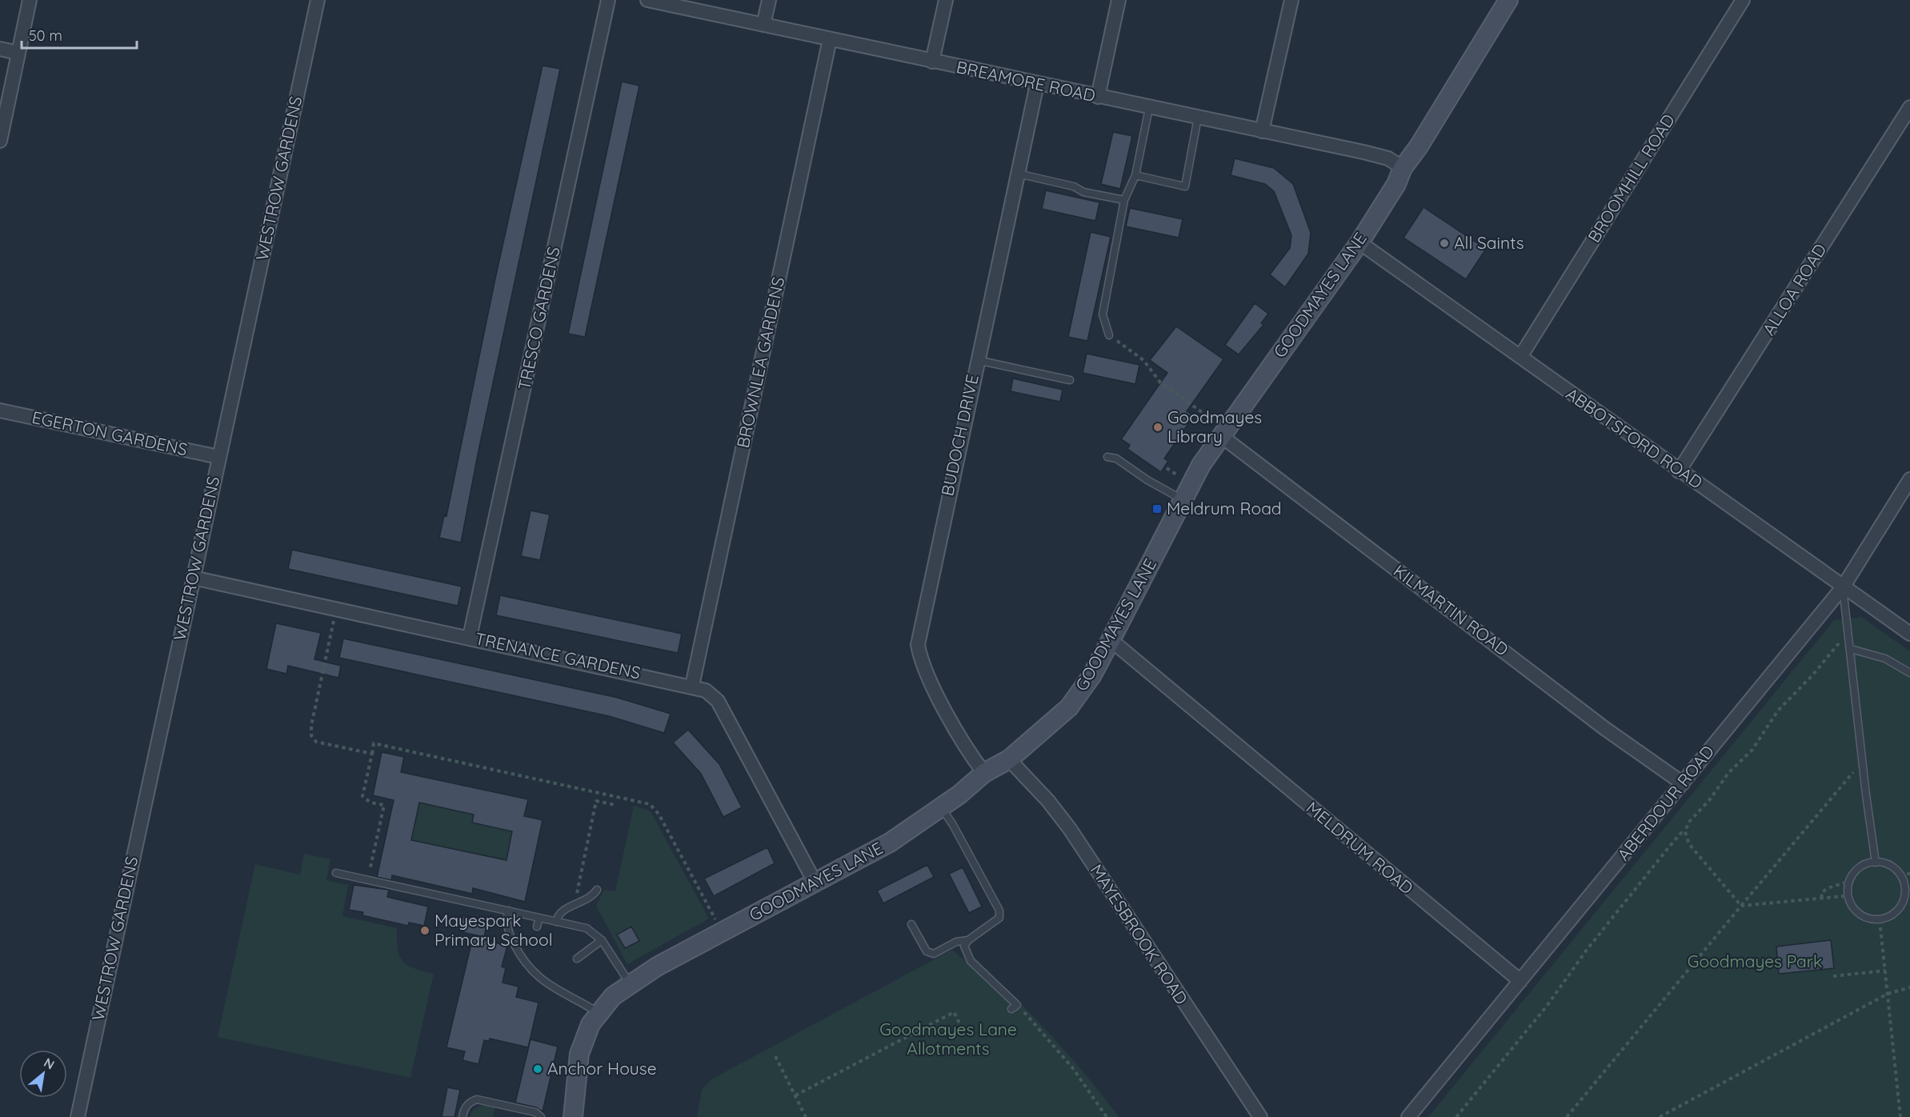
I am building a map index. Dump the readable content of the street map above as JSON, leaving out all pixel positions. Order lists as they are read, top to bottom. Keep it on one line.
{"streets":{"main road":["GOODMAYES LANE"],"street":["BREAMORE ROAD","WESTROW GARDENS","BROOMHILL ROAD","ALLOA ROAD","TRESCO GARDENS","BROWNLEA GARDENS","EGERTON GARDENS","BUDOCH DRIVE","ABBOTSFORD ROAD","KILMARTIN ROAD","TRENANCE GARDENS","ABERDOUR ROAD","MELDRUM ROAD","MAYESBROOK ROAD"]},"crossings":[["BREAMORE ROAD","GOODMAYES LANE"],["BREAMORE ROAD","BROWNLEA GARDENS"],["BREAMORE ROAD","BUDOCH DRIVE"],["WESTROW GARDENS","EGERTON GARDENS"],["WESTROW GARDENS","TRENANCE GARDENS"],["BROOMHILL ROAD","ABBOTSFORD ROAD"],["ALLOA ROAD","ABBOTSFORD ROAD"],["GOODMAYES LANE","BUDOCH DRIVE"],["GOODMAYES LANE","ABBOTSFORD ROAD"],["GOODMAYES LANE","KILMARTIN ROAD"],["GOODMAYES LANE","TRENANCE GARDENS"],["GOODMAYES LANE","MELDRUM ROAD"],["GOODMAYES LANE","MAYESBROOK ROAD"],["TRESCO GARDENS","TRENANCE GARDENS"],["BROWNLEA GARDENS","TRENANCE GARDENS"],["ABBOTSFORD ROAD","ABERDOUR ROAD"],["KILMARTIN ROAD","ABERDOUR ROAD"],["ABERDOUR ROAD","MELDRUM ROAD"]],"parks":["Goodmayes Park","Goodmayes Lane Allotments"],"places":{"other":["All Saints","Goodmayes Library","Mayespark Primary School","Anchor House"],"transit":["Meldrum Road"]},"scale_bar":"50 m","north":"top right"}
